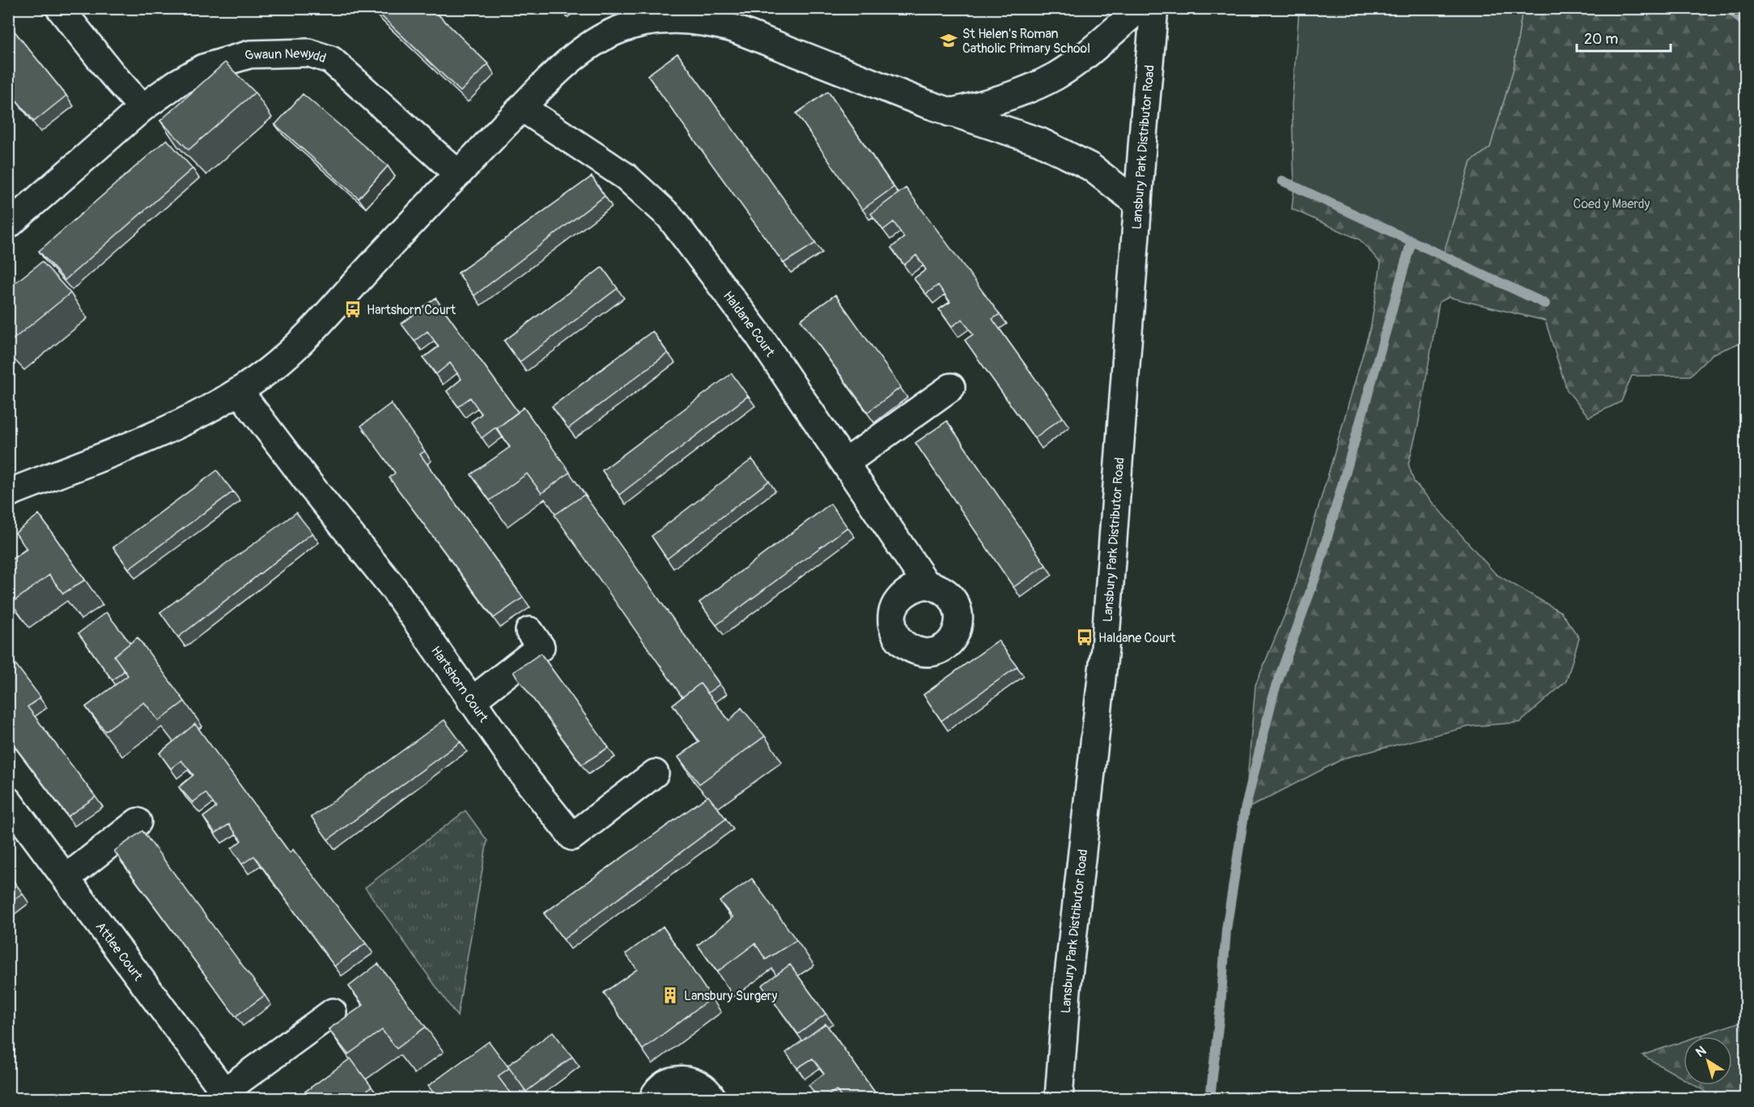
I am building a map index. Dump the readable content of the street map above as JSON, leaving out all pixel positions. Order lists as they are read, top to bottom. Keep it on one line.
{"streets":{"street":["Gwaun Newydd","Lansbury Park Distributor Road","Haldane Court","Hartshorn Court","Attlee Court"]},"parks":["Coed y Maerdy"],"places":{"school or university":["St Helen's Roman Catholic Primary School"],"bus stop":["Hartshorn Court","Haldane Court"],"building":["Lansbury Surgery"]},"scale_bar":"20 m","north":"top left"}
